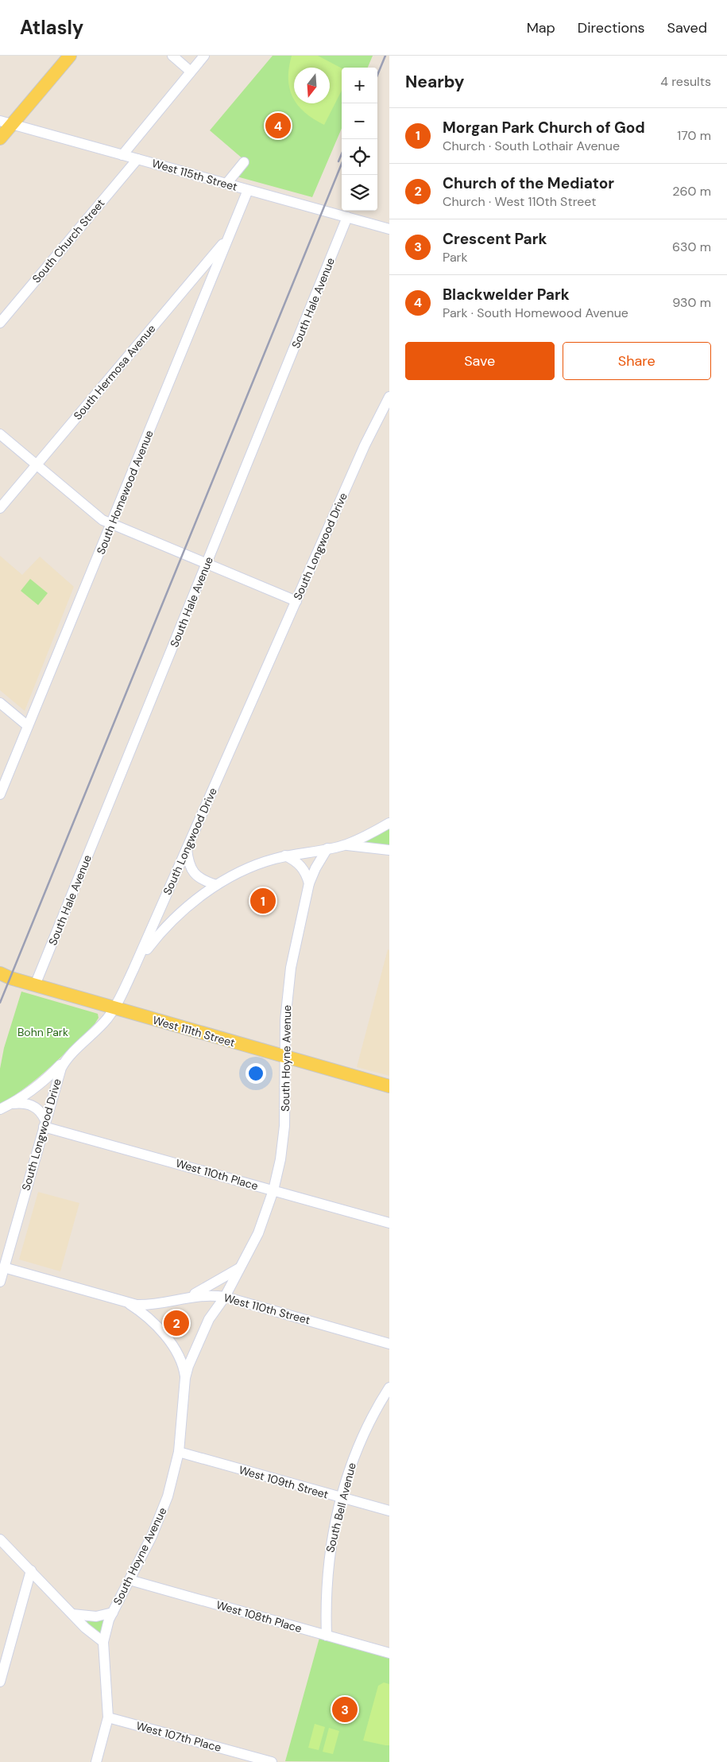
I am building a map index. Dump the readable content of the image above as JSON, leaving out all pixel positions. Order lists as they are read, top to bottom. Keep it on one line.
{"streets":{"main road":["West 111th Street"],"street":["West 115th Street","South Church Street","South Hale Avenue","South Hermosa Avenue","South Homewood Avenue","South Longwood Drive","South Hoyne Avenue","West 110th Place","West 110th Street","West 109th Street","South Bell Avenue","West 108th Place","West 107th Place"]},"crossings":[["West 115th Street","South Church Street"],["West 115th Street","South Hale Avenue"],["West 115th Street","South Homewood Avenue"],["South Hale Avenue","West 111th Street"],["South Hermosa Avenue","South Homewood Avenue"],["South Longwood Drive","West 111th Street"],["South Longwood Drive","West 110th Place"],["South Longwood Drive","West 110th Street"],["West 111th Street","South Hoyne Avenue"],["South Hoyne Avenue","West 110th Place"],["South Hoyne Avenue","West 110th Street"],["South Hoyne Avenue","West 109th Street"],["South Hoyne Avenue","West 108th Place"],["South Hoyne Avenue","West 107th Place"],["West 109th Street","South Bell Avenue"],["South Bell Avenue","West 108th Place"]],"parks":["Bohn Park"],"north":"bottom","page":{"header":"Atlasly","nav":["Map","Directions","Saved"],"heading":["Nearby","4 results"],"map_buttons":["+","−"],"list":[{"mark":"1","name":"Morgan Park Church of God","note":"Church · South Lothair Avenue","value":"170 m"},{"mark":"2","name":"Church of the Mediator","note":"Church · West 110th Street","value":"260 m"},{"mark":"3","name":"Crescent Park","note":"Park","value":"630 m"},{"mark":"4","name":"Blackwelder Park","note":"Park · South Homewood Avenue","value":"930 m"}],"pins":["4","1","2","3"],"buttons":["Save","Share"]}}
